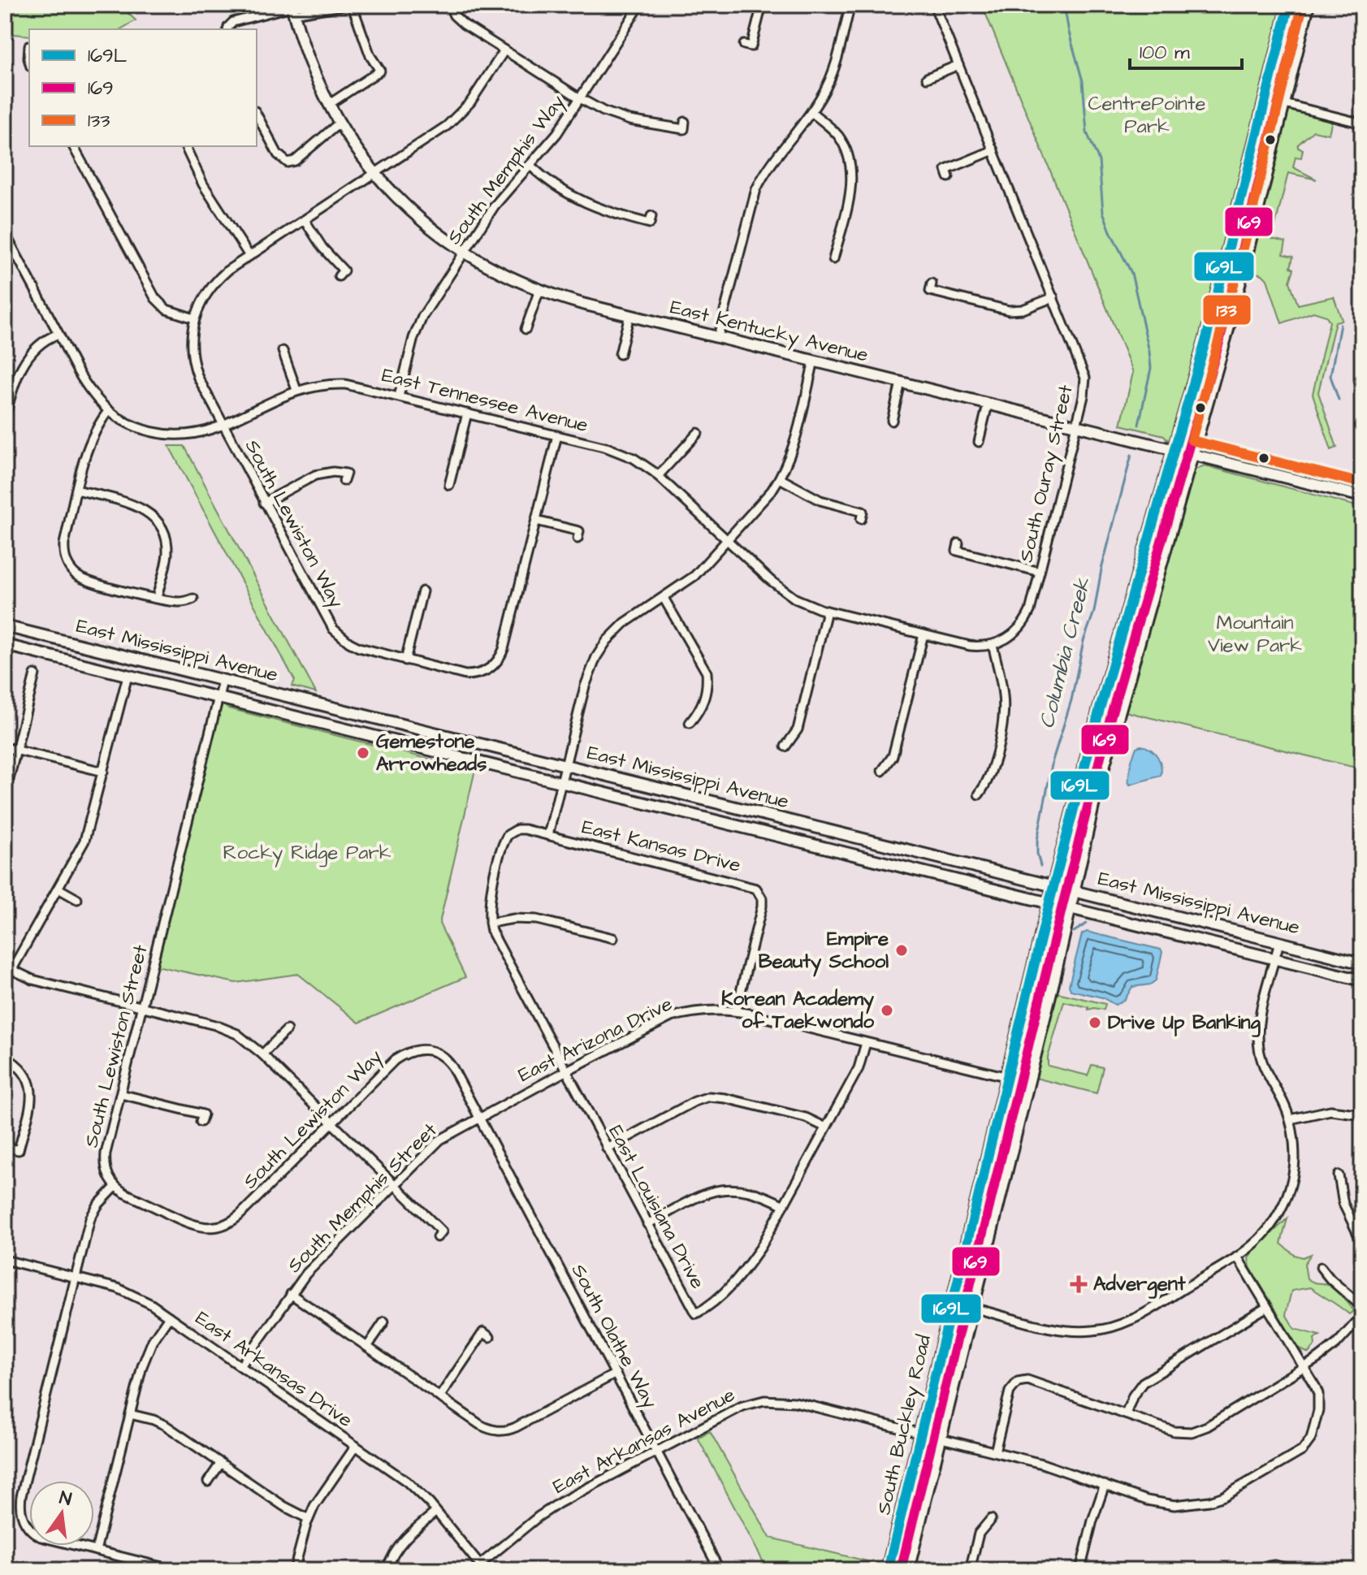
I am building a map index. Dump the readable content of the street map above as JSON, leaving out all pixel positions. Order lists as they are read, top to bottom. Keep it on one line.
{"streets":{"main road":["East Kentucky Avenue","East Mississippi Avenue","South Buckley Road"],"street":["South Memphis Way","East Tennessee Avenue","South Ouray Street","South Lewiston Way","East Kansas Drive","East Arizona Drive","South Lewiston Street","South Memphis Street","East Louisiana Drive","South Olathe Way","East Arkansas Drive","East Arkansas Avenue"]},"crossings":[["South Memphis Way","East Kentucky Avenue"],["South Memphis Way","East Tennessee Avenue"],["East Kentucky Avenue","South Ouray Street"],["East Kentucky Avenue","South Buckley Road"],["East Tennessee Avenue","South Ouray Street"],["East Tennessee Avenue","South Lewiston Way"],["South Lewiston Way","South Lewiston Street"],["South Lewiston Way","South Memphis Street"],["South Lewiston Way","South Olathe Way"],["East Mississippi Avenue","South Lewiston Street"],["East Mississippi Avenue","South Buckley Road"],["East Kansas Drive","East Arizona Drive"],["East Arizona Drive","South Memphis Street"],["East Arizona Drive","East Louisiana Drive"],["East Arizona Drive","South Buckley Road"],["South Memphis Street","South Olathe Way"],["South Memphis Street","East Arkansas Drive"],["South Olathe Way","East Arkansas Avenue"],["East Arkansas Drive","East Arkansas Avenue"],["South Buckley Road","East Arkansas Avenue"]],"water":["Columbia Creek"],"parks":["CentrePointe Park","Mountain View Park","Rocky Ridge Park"],"places":{"other":["Gemestone Arrowheads","Empire Beauty School","Korean Academy of Taekwondo","Drive Up Banking"],"health":["Advergent"]},"lines":["transit line 169L","transit line 169","transit line 133"],"legend":["169L","169","133"],"scale_bar":"100 m","north":"top"}
